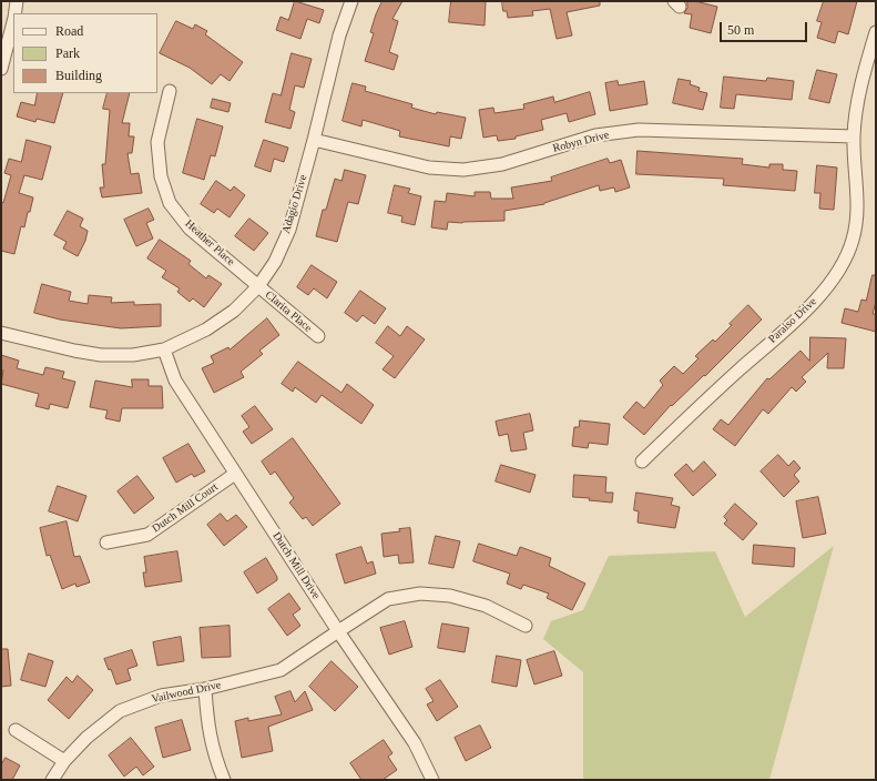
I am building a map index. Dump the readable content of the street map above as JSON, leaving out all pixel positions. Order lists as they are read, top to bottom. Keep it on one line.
{"streets":{"street":["Robyn Drive","Adagio Drive","Heather Place","Clarita Place","Paraiso Drive","Dutch Mill Court","Dutch Mill Drive","Vailwood Drive"]},"crossings":[["Robyn Drive","Adagio Drive"],["Robyn Drive","Paraiso Drive"],["Adagio Drive","Heather Place"],["Adagio Drive","Clarita Place"],["Adagio Drive","Dutch Mill Drive"],["Heather Place","Clarita Place"],["Dutch Mill Court","Dutch Mill Drive"],["Dutch Mill Drive","Vailwood Drive"]],"legend":["Road","Park","Building"],"scale_bar":"50 m"}
